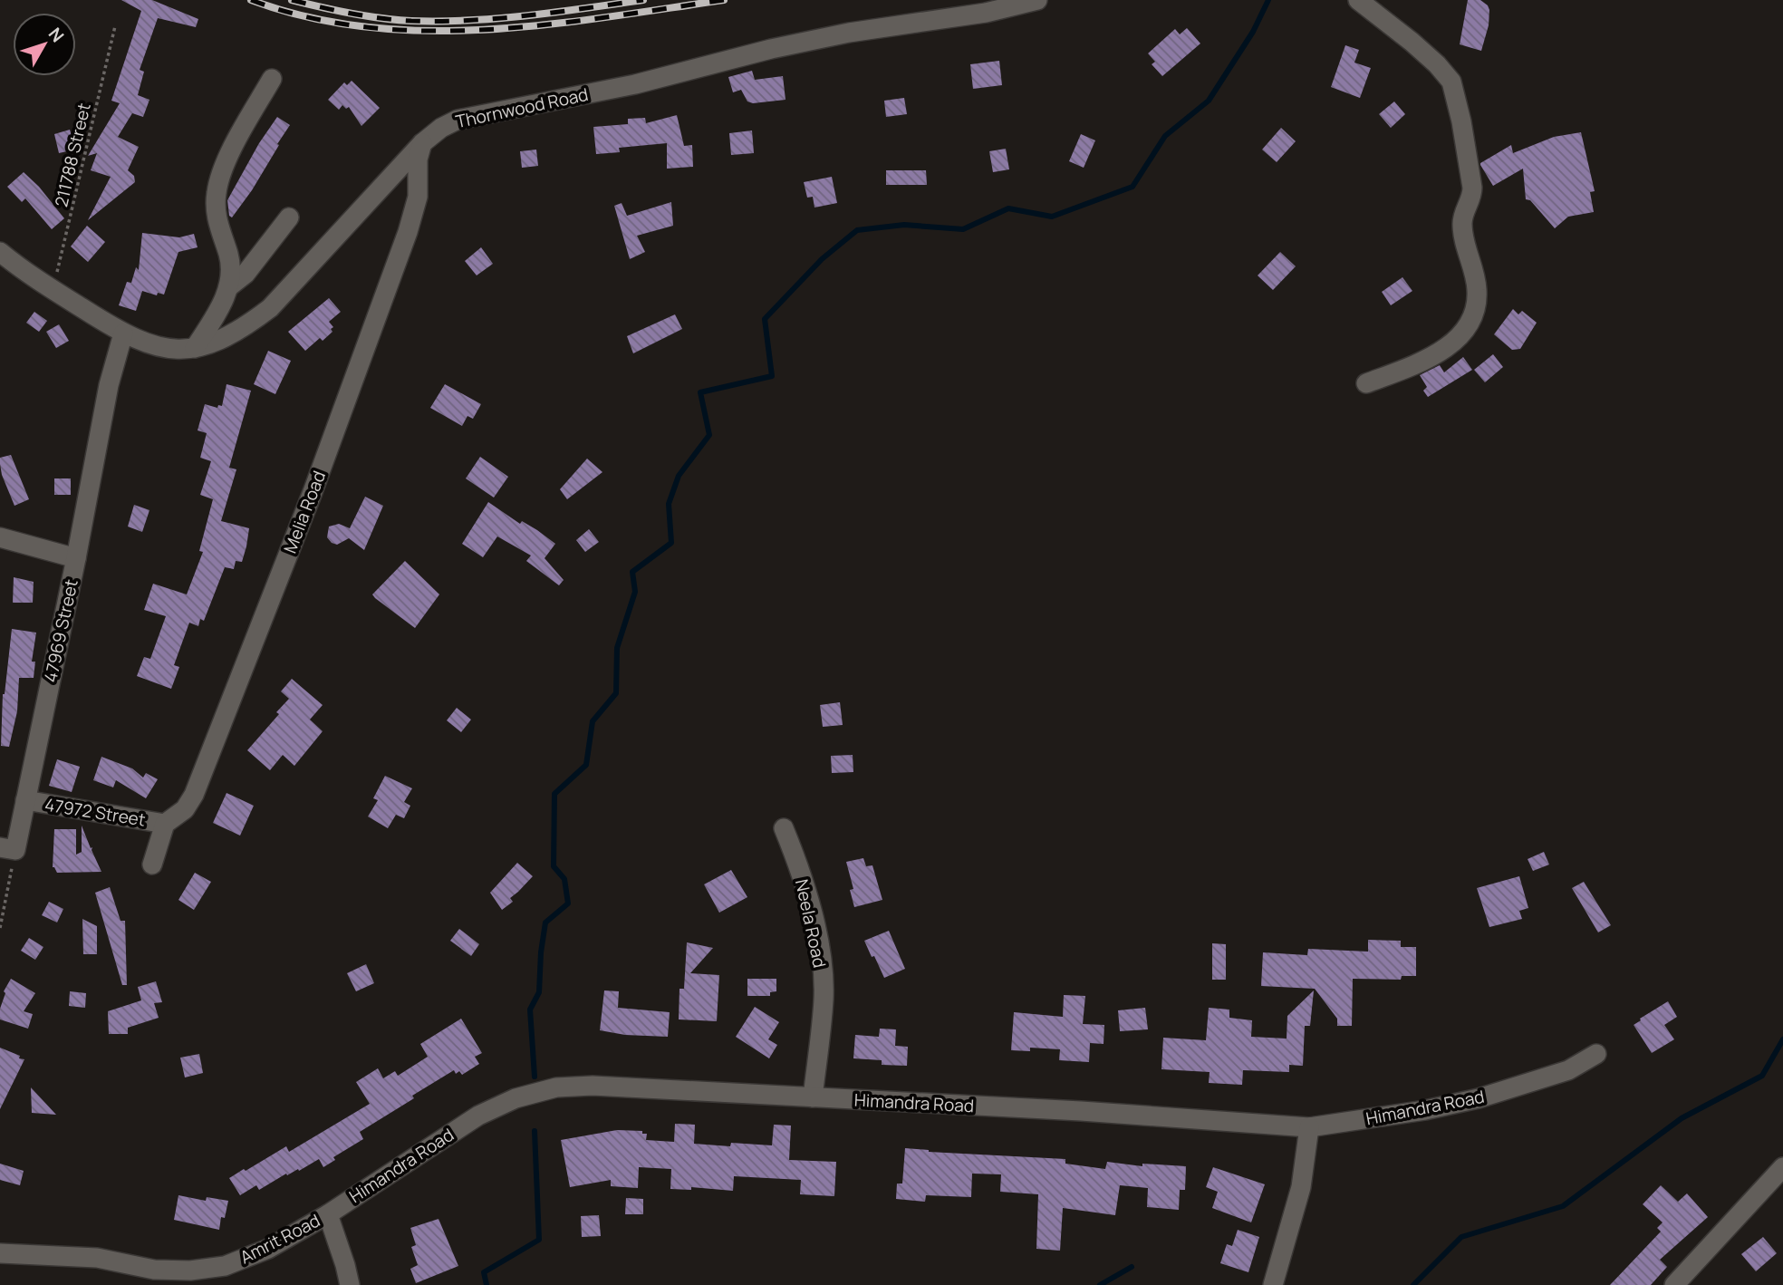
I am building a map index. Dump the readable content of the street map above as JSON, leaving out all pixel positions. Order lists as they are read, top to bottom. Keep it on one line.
{"streets":{"street":["Thornwood Road","Melia Road","47969 Street","47972 Street","Neela Road","Himandra Road","Amrit Road"],"path":["211788 Street"]},"crossings":[["Thornwood Road","211788 Street"],["Thornwood Road","Melia Road"],["Thornwood Road","47969 Street"],["Melia Road","47972 Street"],["47969 Street","47972 Street"],["Neela Road","Himandra Road"],["Himandra Road","Amrit Road"]],"north":"top right"}
